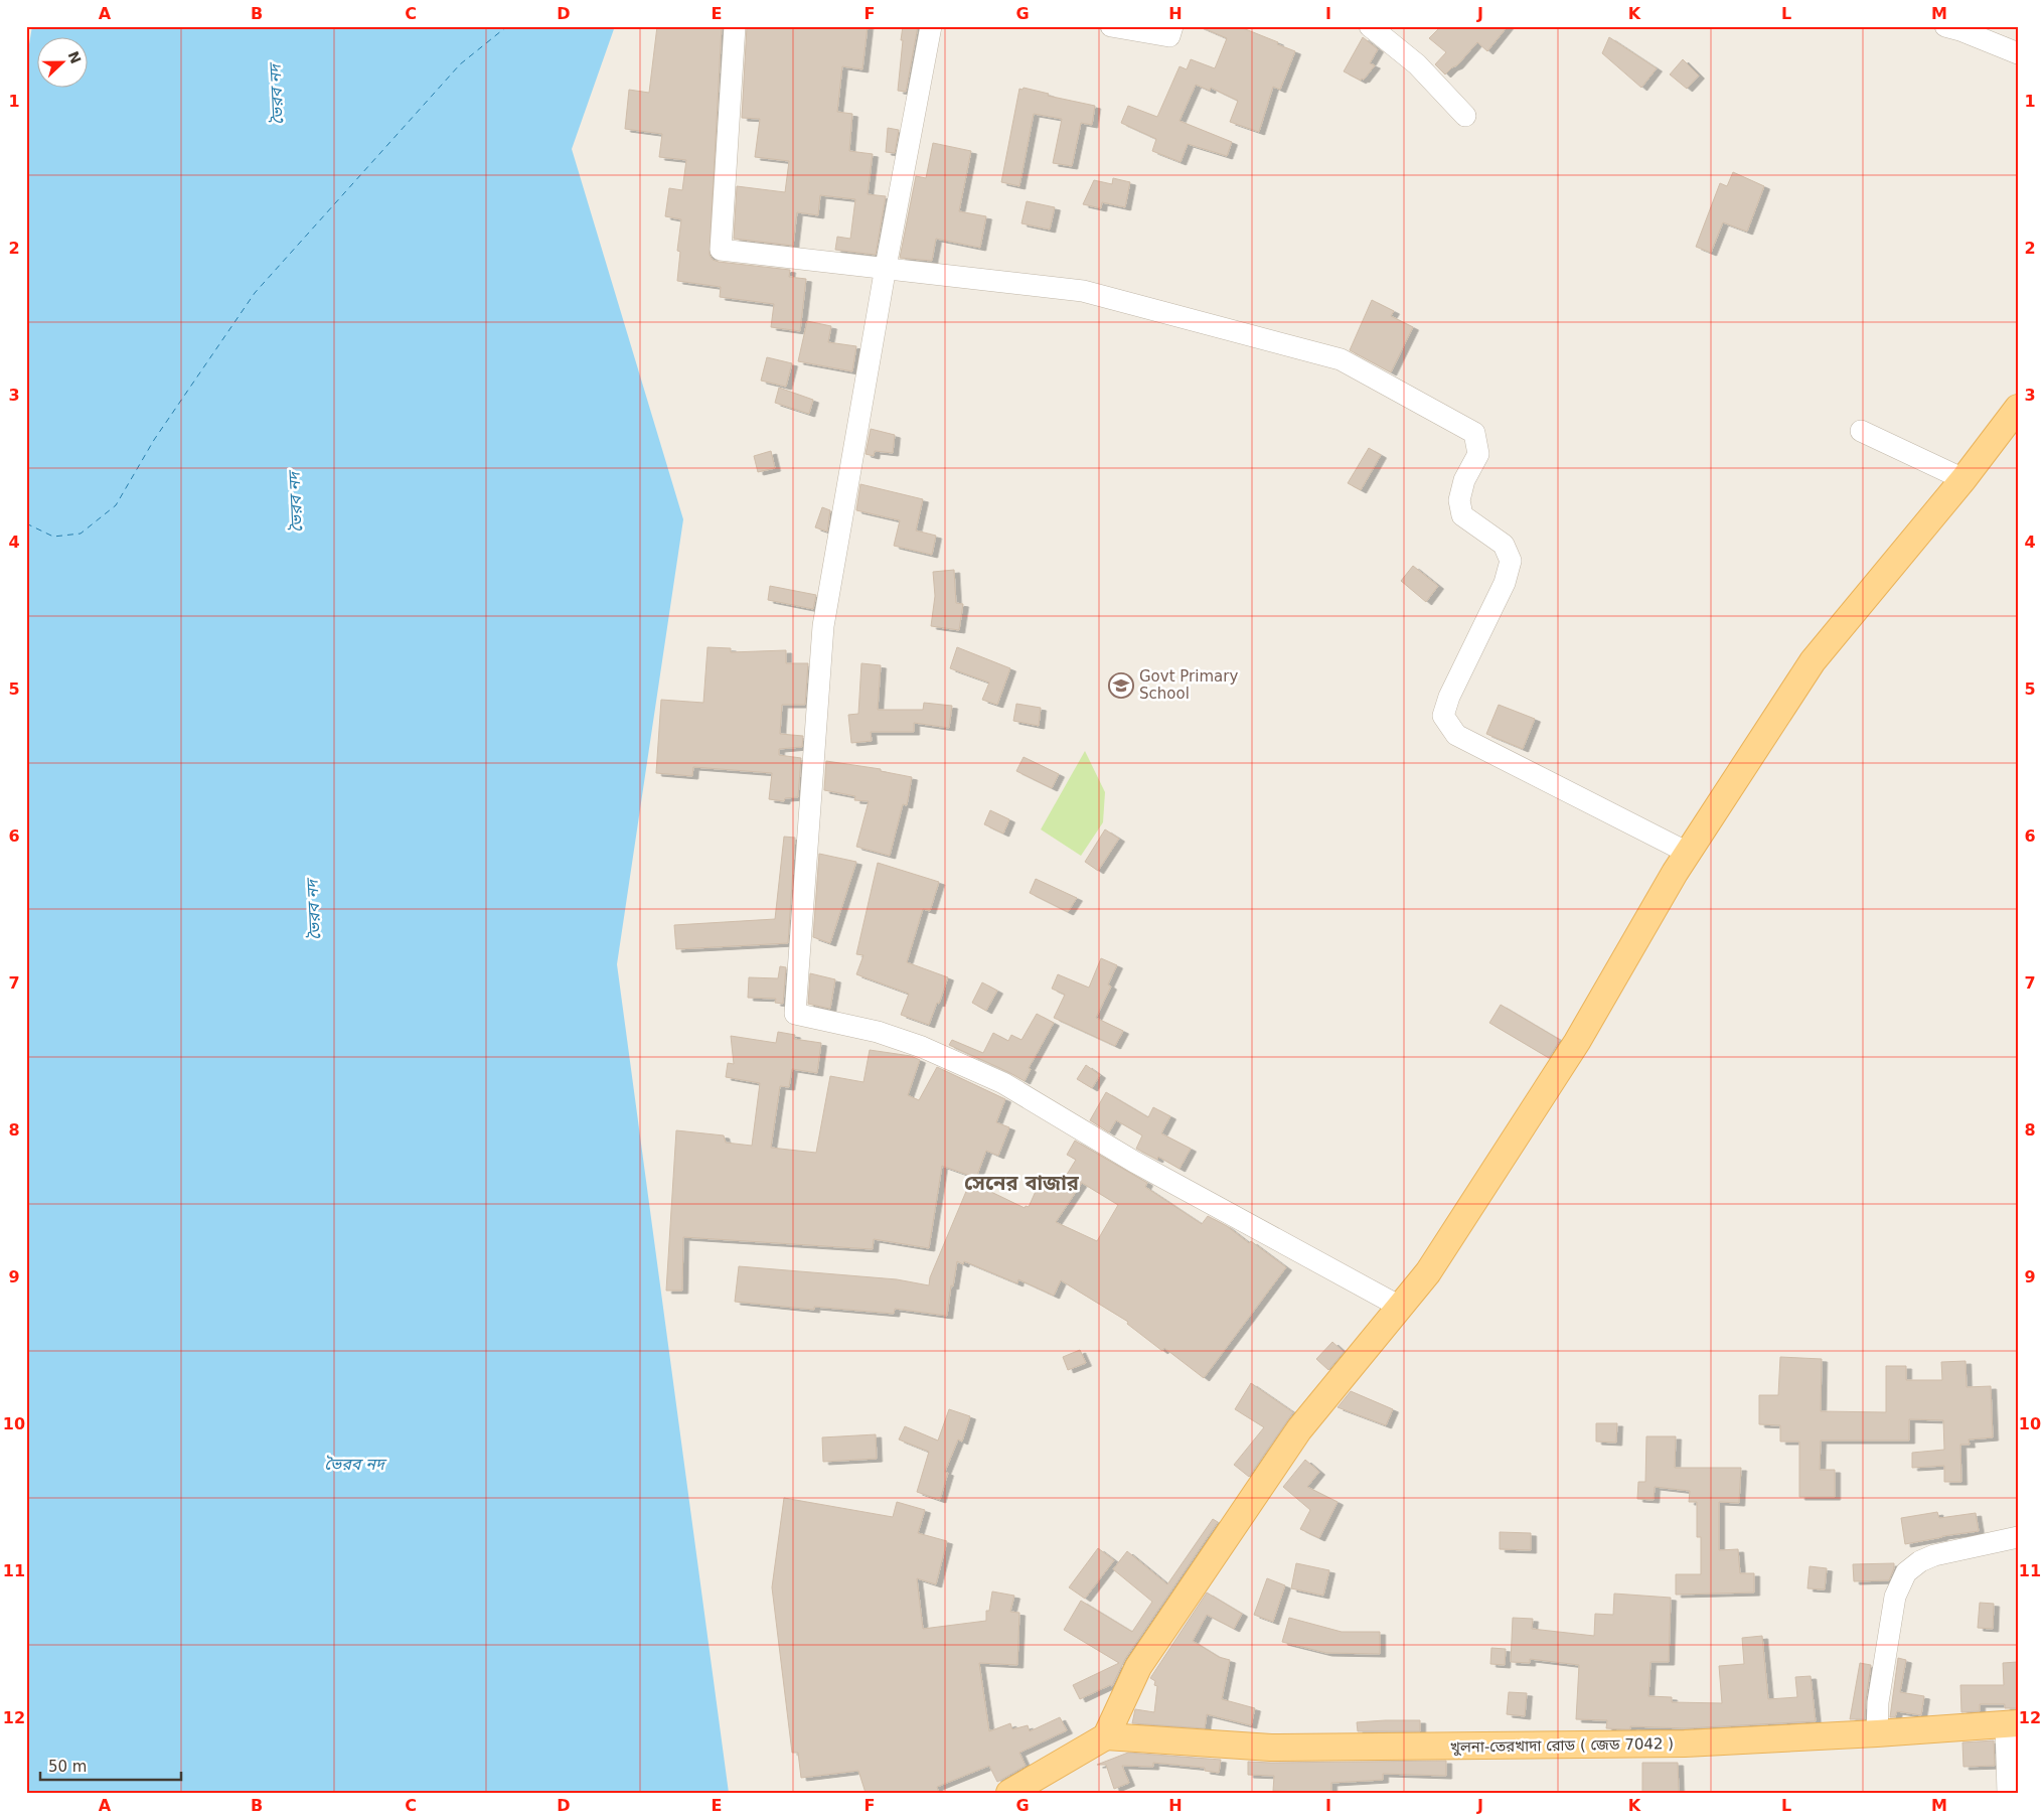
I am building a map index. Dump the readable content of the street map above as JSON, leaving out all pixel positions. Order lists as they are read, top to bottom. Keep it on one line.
{"streets":{"main road":["খুলনা-তেরখাদা রোড ( জেড 7042 )"]},"districts":["সেনের বাজার"],"water":["ভৈরব নদ"],"places":{"school or university":["Govt Primary School"]},"scale_bar":"50 m","north":"right","grid":{"columns":["A","B","C","D","E","F","G","H","I","J","K","L","M"],"rows":["1","2","3","4","5","6","7","8","9","10","11","12"]}}
